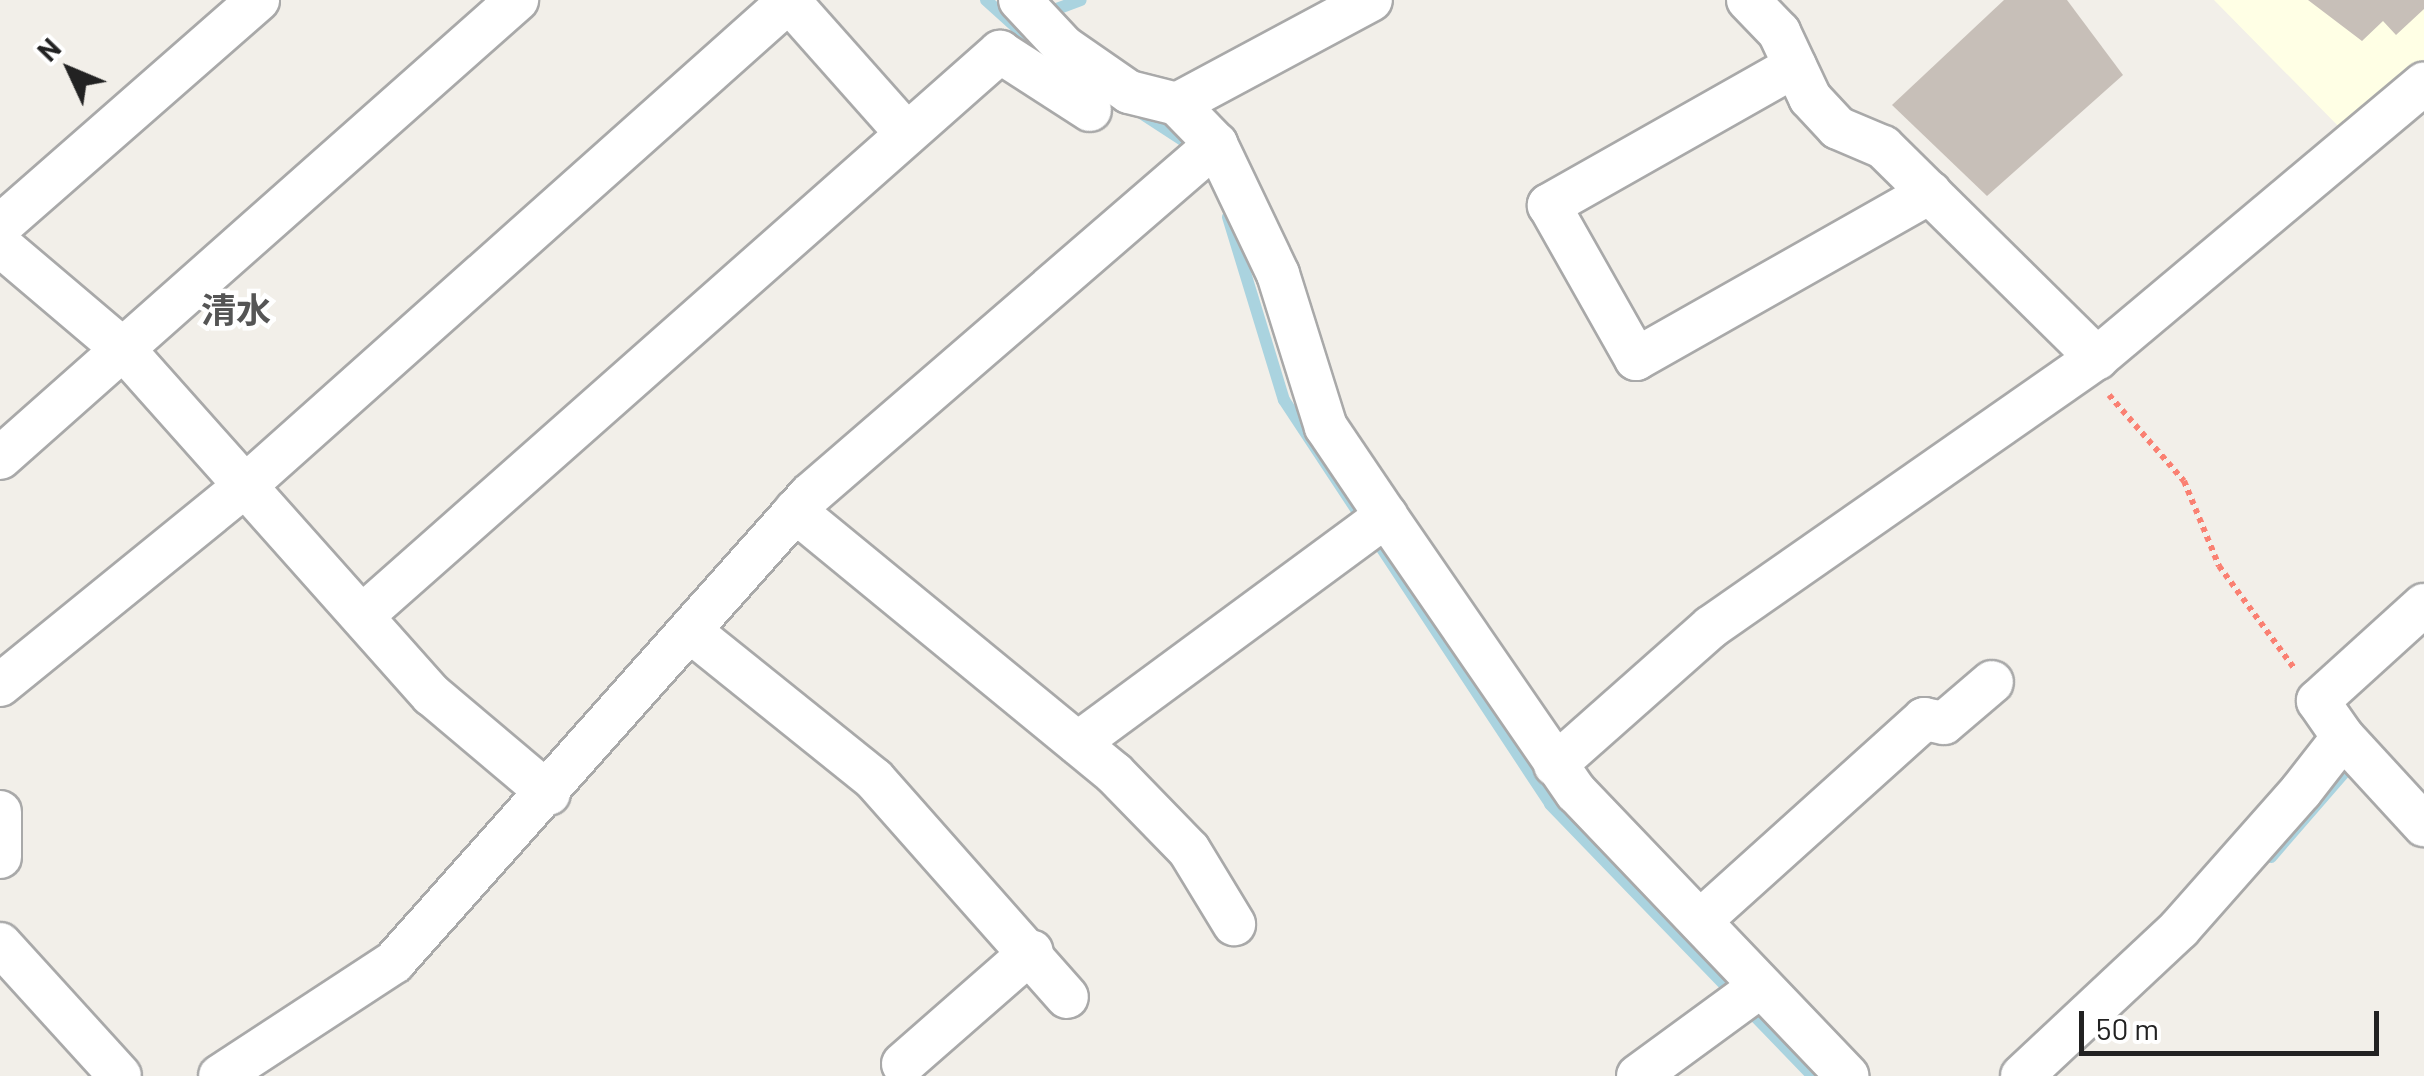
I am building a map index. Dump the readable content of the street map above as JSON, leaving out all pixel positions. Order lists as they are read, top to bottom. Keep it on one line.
{"districts":["清水"],"scale_bar":"50 m","north":"top left"}
